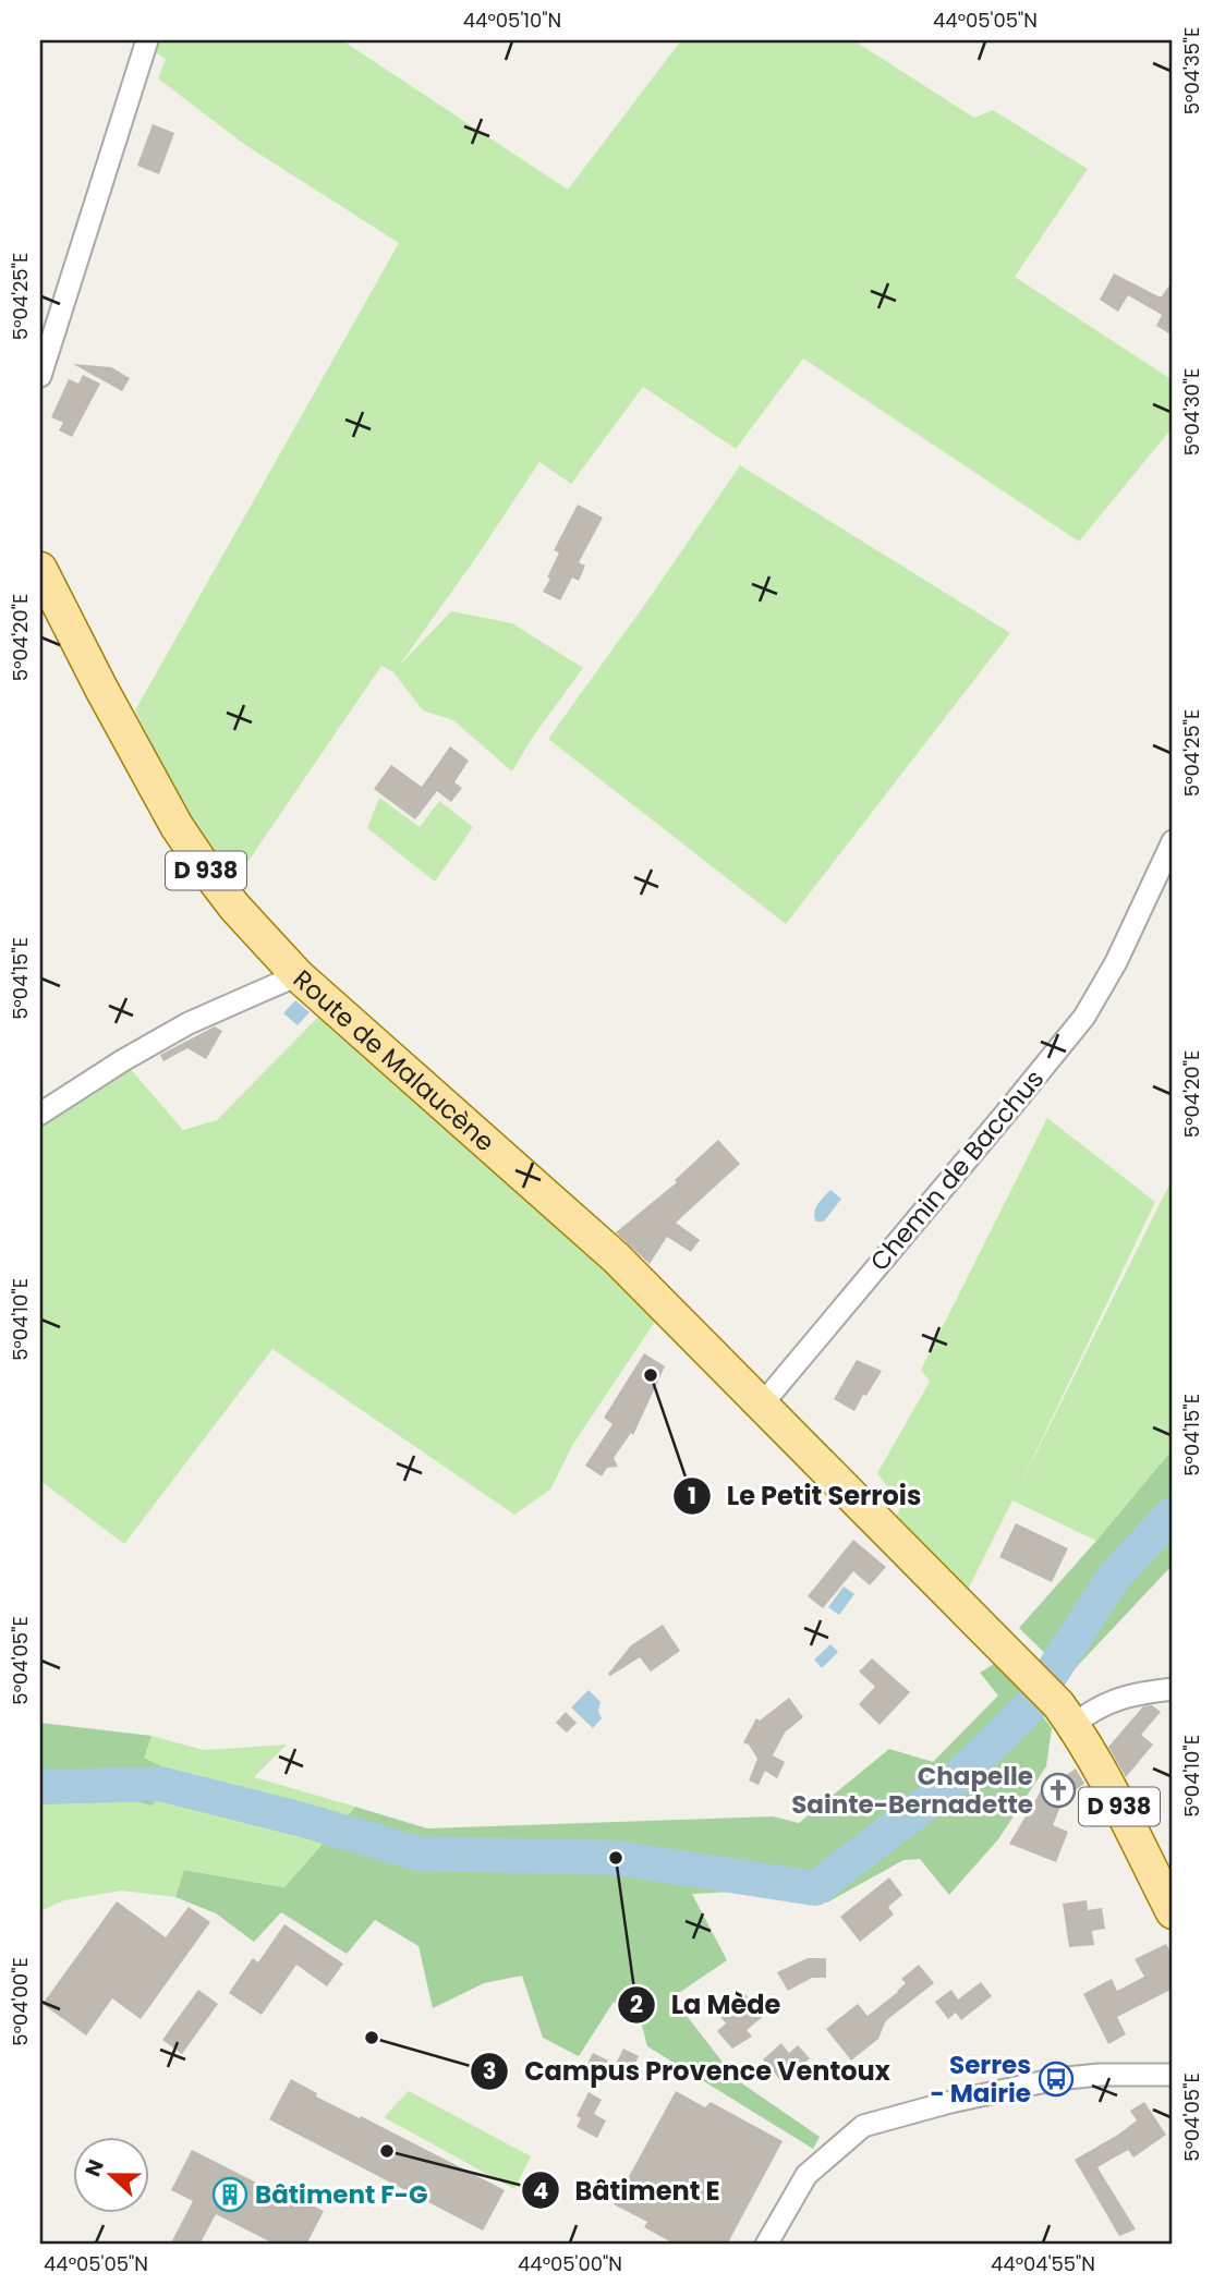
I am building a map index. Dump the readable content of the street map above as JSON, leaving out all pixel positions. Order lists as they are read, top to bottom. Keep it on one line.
{"streets":{"main road":["D 938","Route de Malaucène"],"street":["Chemin de Bacchus"]},"crossings":[["D 938","Route de Malaucène"],["Route de Malaucène","Chemin de Bacchus"]],"places":{"other":["Le Petit Serrois","La Mède","Campus Provence Ventoux","Bâtiment E"],"church":["Chapelle Sainte-Bernadette"],"bus stop":["Serres - Mairie"],"building":["Bâtiment F-G"]},"north":"left","coordinates":["44°05'10\"N","44°05'05\"N","5°04'35\"E","5°04'25\"E","5°04'30\"E","5°04'20\"E","5°04'15\"E","5°04'10\"E","5°04'05\"E","5°04'00\"E","44°05'00\"N","44°04'55\"N"]}
